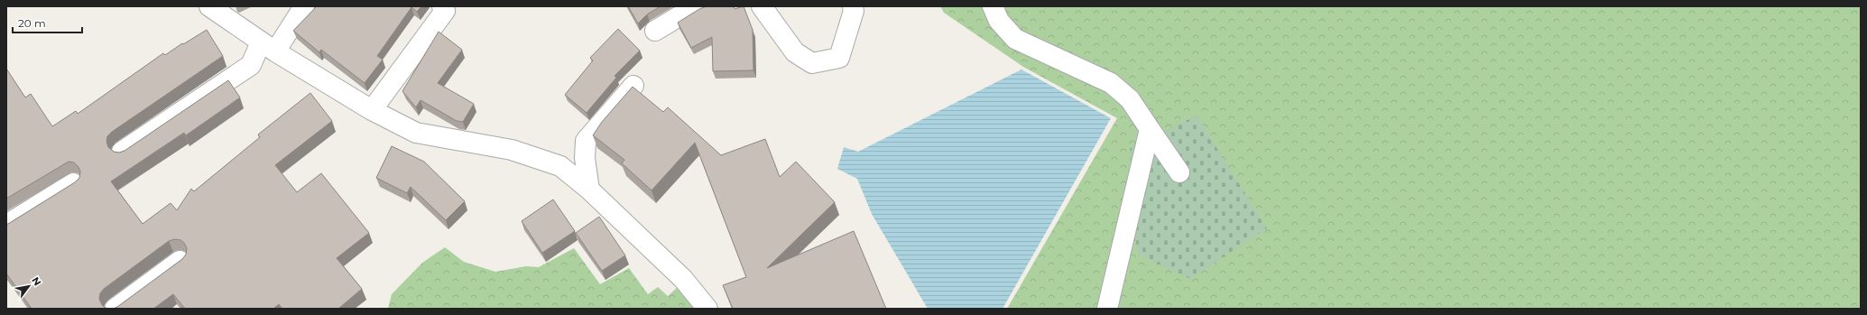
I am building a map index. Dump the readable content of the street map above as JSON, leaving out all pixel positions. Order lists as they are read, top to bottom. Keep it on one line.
{"scale_bar":"20 m","north":"top right"}
